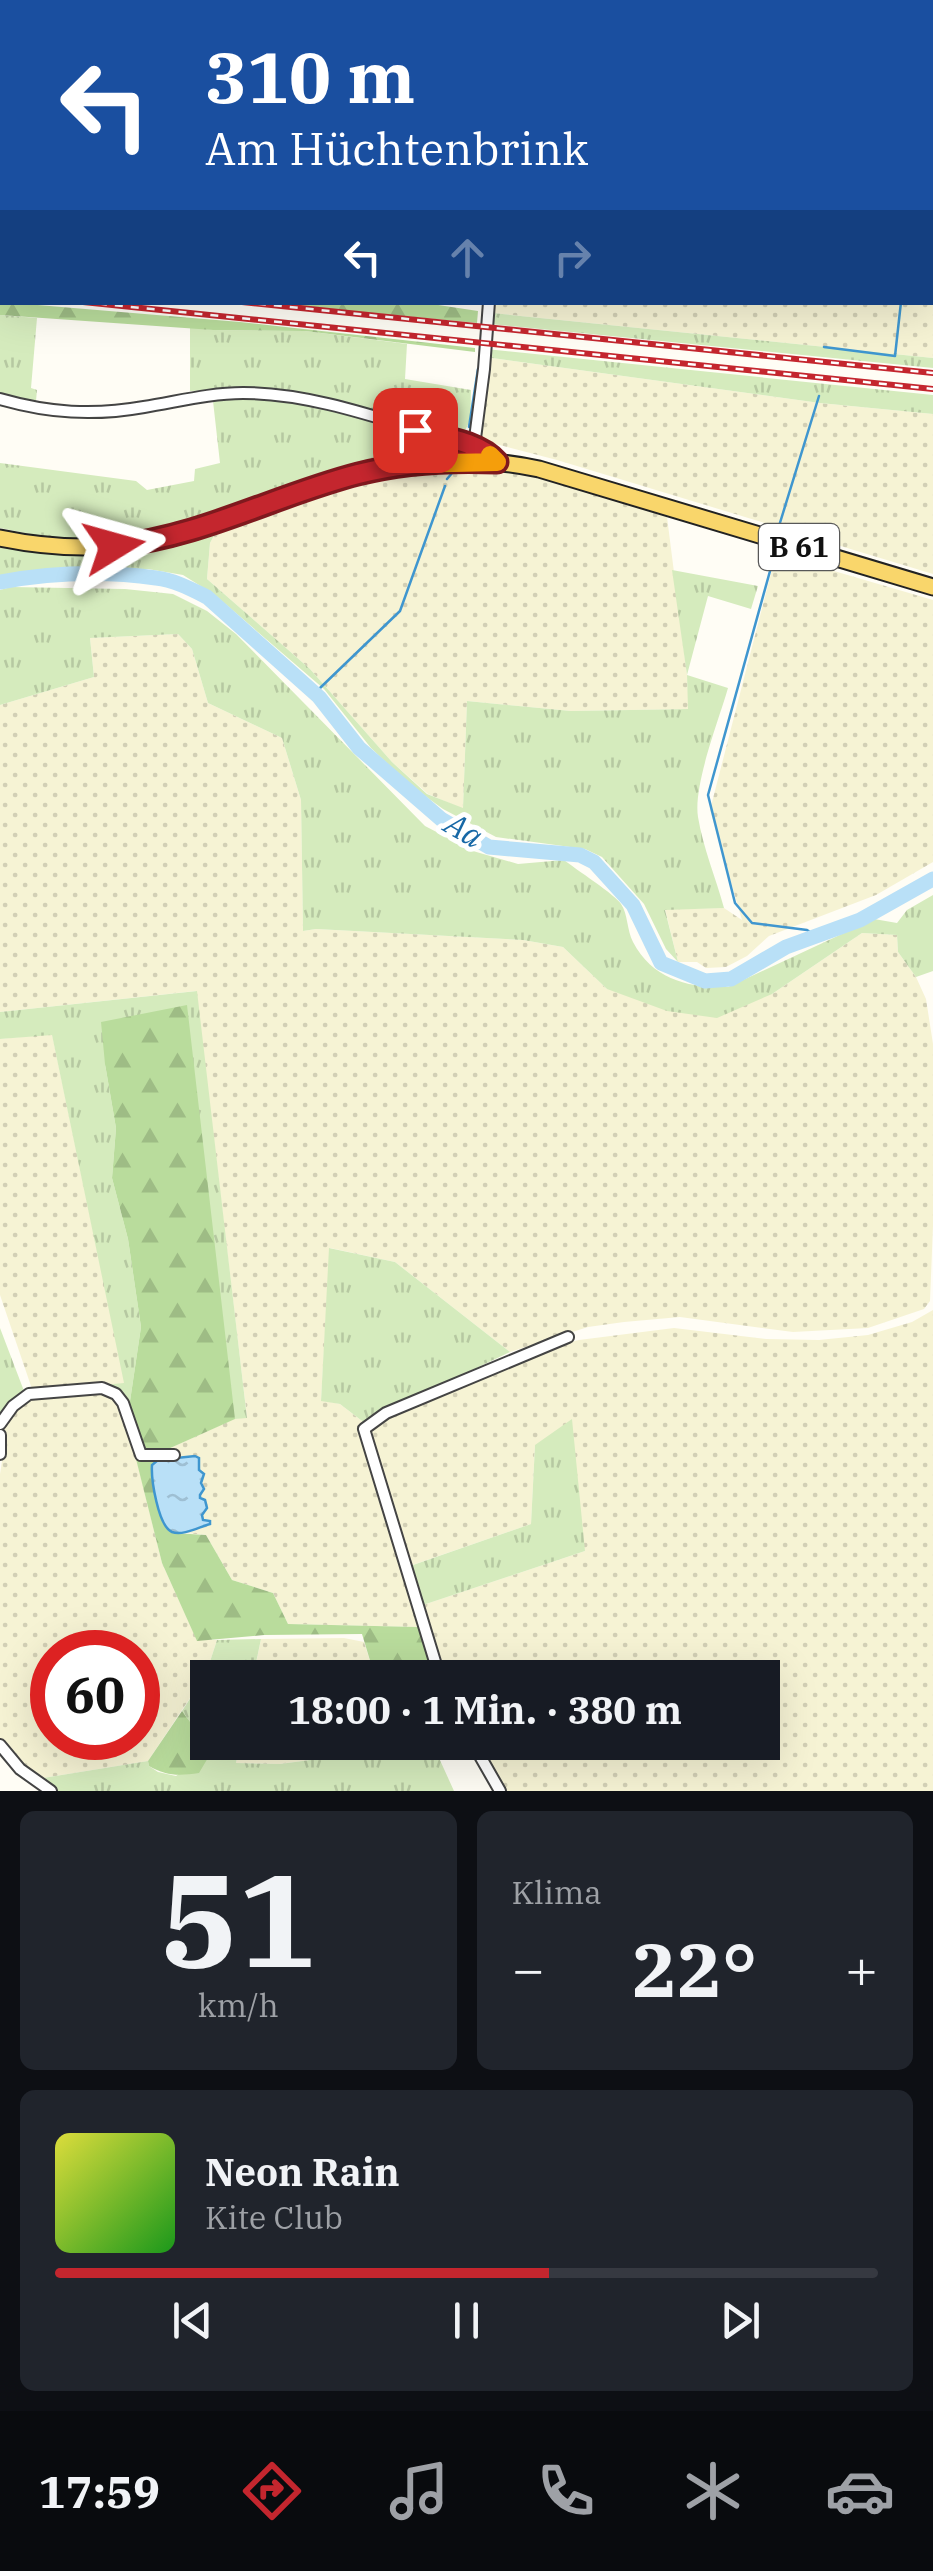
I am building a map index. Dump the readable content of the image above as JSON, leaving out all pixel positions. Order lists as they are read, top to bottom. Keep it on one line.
{"streets":{"main road":["B 61"]},"water":["Aa"],"page":{"turn":["310 m","Am Hüchtenbrink"],"limit":"60","trip":"18:00 · 1 Min. · 380 m","tile":[["51","km/h"],"Klima"],"heat":["−","22°","+"],"song":["Neon Rain","Kite Club"],"tabs":"17:59"}}
